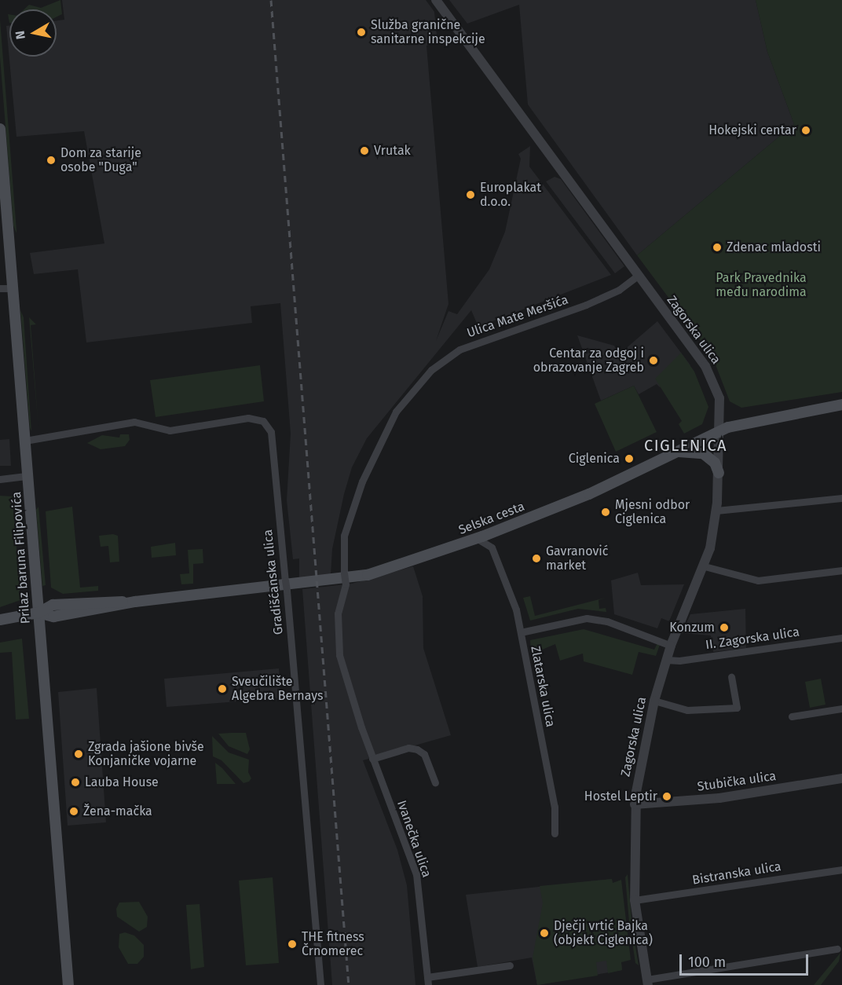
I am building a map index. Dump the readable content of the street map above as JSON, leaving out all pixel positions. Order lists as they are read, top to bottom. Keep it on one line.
{"streets":{"main road":["Selska cesta","Prilaz baruna Filipovića"],"street":["Ulica Mate Meršića","Zagorska ulica","Gradišćanska ulica","II. Zagorska ulica","Zlatarska ulica","Stubička ulica","Ivanečka ulica","Bistranska ulica"]},"crossings":[["Ulica Mate Meršića","Zagorska ulica"],["Ulica Mate Meršića","Ivanečka ulica"],["Zagorska ulica","Selska cesta"],["Zagorska ulica","II. Zagorska ulica"],["Zagorska ulica","Stubička ulica"],["Zagorska ulica","Bistranska ulica"],["Selska cesta","Prilaz baruna Filipovića"],["Prilaz baruna Filipovića","Gradišćanska ulica"]],"districts":["CIGLENICA"],"parks":["Park Pravednika među narodima"],"places":["Služba granične sanitarne inspekcije","Hokejski centar","Vrutak","Dom za starije osobe \"Duga\"","Europlakat d.o.o.","Zdenac mladosti","Centar za odgoj i obrazovanje Zagreb","Ciglenica","Mjesni odbor Ciglenica","Gavranović market","Konzum","Sveučilište Algebra Bernays","Zgrada jašione bivše Konjaničke vojarne","Lauba House","Hostel Leptir","Žena-mačka","Dječji vrtić Bajka (objekt Ciglenica)","THE fitness Črnomerec"],"scale_bar":"100 m","north":"left"}
